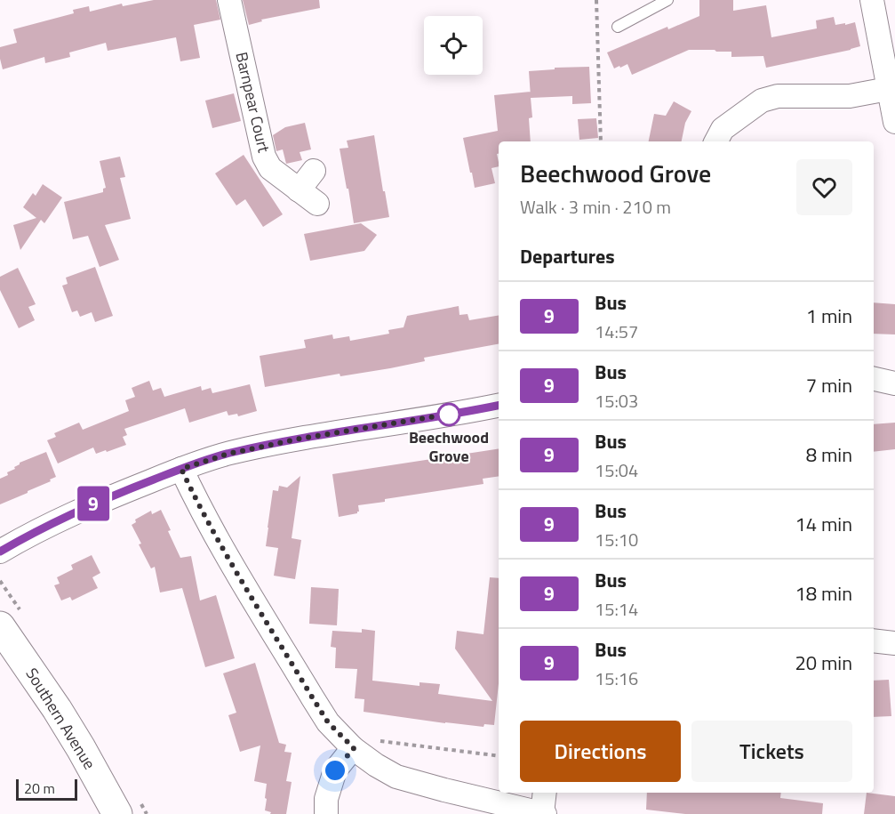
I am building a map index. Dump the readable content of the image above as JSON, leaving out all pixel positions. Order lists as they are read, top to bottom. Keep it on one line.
{"streets":{"highway":["Southern Avenue"],"street":["Barnpear Court"]},"places":["Beechwood Grove"],"lines":["bus line 9"],"scale_bar":"20 m","page":{"on_map":"9","heading":[["Beechwood Grove","Walk · 3 min · 210 m"],"Departures"],"list":[{"mark":"9","name":"Bus","note":"14:57","value":"1 min"},{"mark":"9","name":"Bus","note":"15:03","value":"7 min"},{"mark":"9","name":"Bus","note":"15:04","value":"8 min"},{"mark":"9","name":"Bus","note":"15:10","value":"14 min"},{"mark":"9","name":"Bus","note":"15:14","value":"18 min"},{"mark":"9","name":"Bus","note":"15:16","value":"20 min"}],"buttons":["Directions","Tickets"],"scale":"20 m"}}
